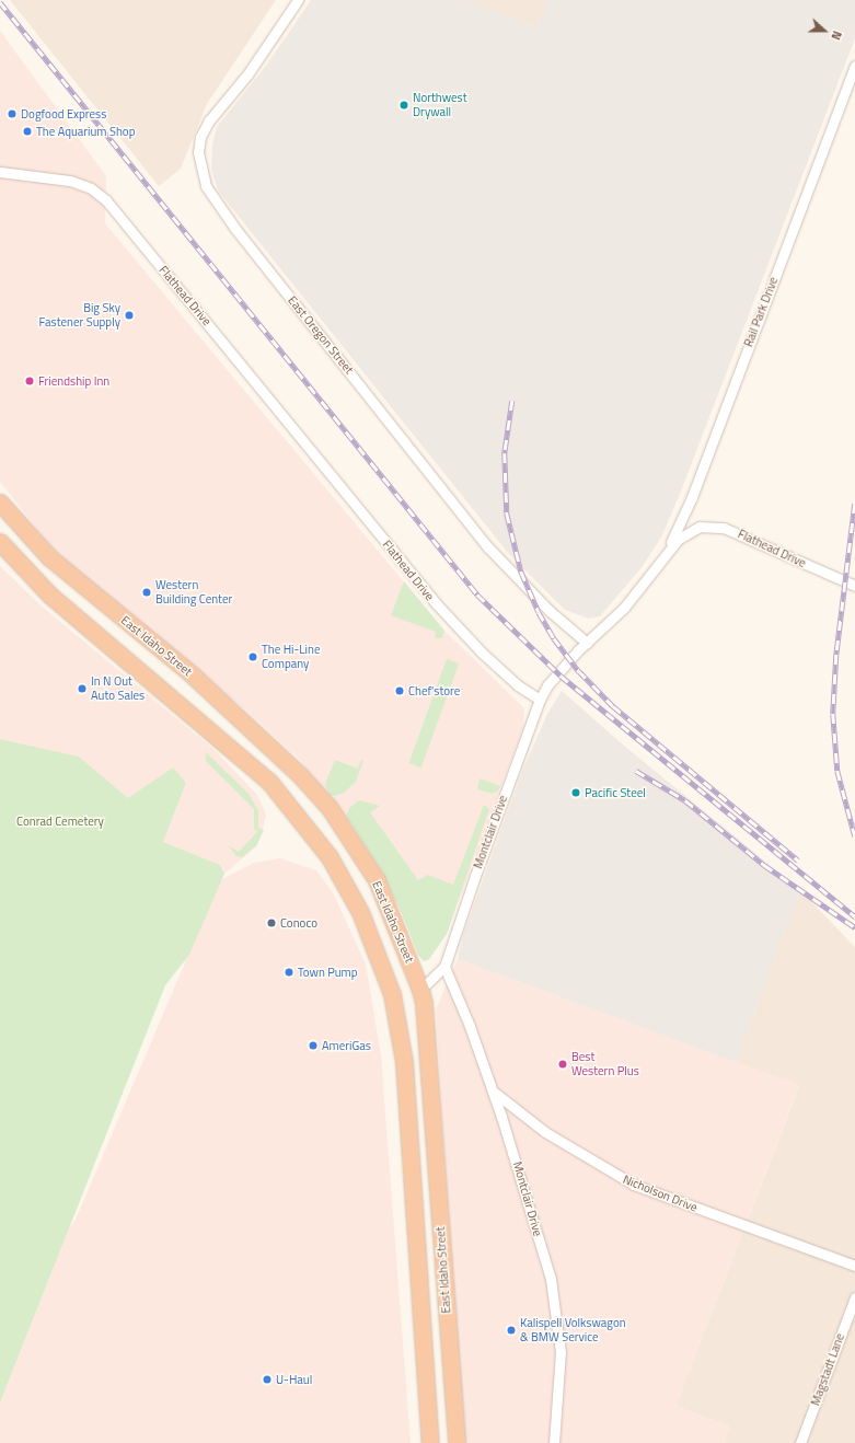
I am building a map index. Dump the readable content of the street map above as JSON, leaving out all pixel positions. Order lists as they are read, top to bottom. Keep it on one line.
{"streets":{"highway":["East Idaho Street"],"street":["Flathead Drive","Rail Park Drive","East Oregon Street","Montclair Drive","Nicholson Drive","Magstadt Lane"]},"crossings":[["Flathead Drive","Rail Park Drive"],["Flathead Drive","East Oregon Street"],["Flathead Drive","Montclair Drive"],["East Idaho Street","Montclair Drive"],["Montclair Drive","Nicholson Drive"]],"parks":["Conrad Cemetery"],"places":["Northwest Drywall","Dogfood Express","The Aquarium Shop","Big Sky Fastener Supply","Friendship Inn","Western Building Center","The Hi-Line Company","In N Out Auto Sales","Chef'store","Pacific Steel","Conoco","Town Pump","AmeriGas","Best Western Plus","Kalispell Volkswagon & BMW Service","U-Haul"],"north":"right"}
